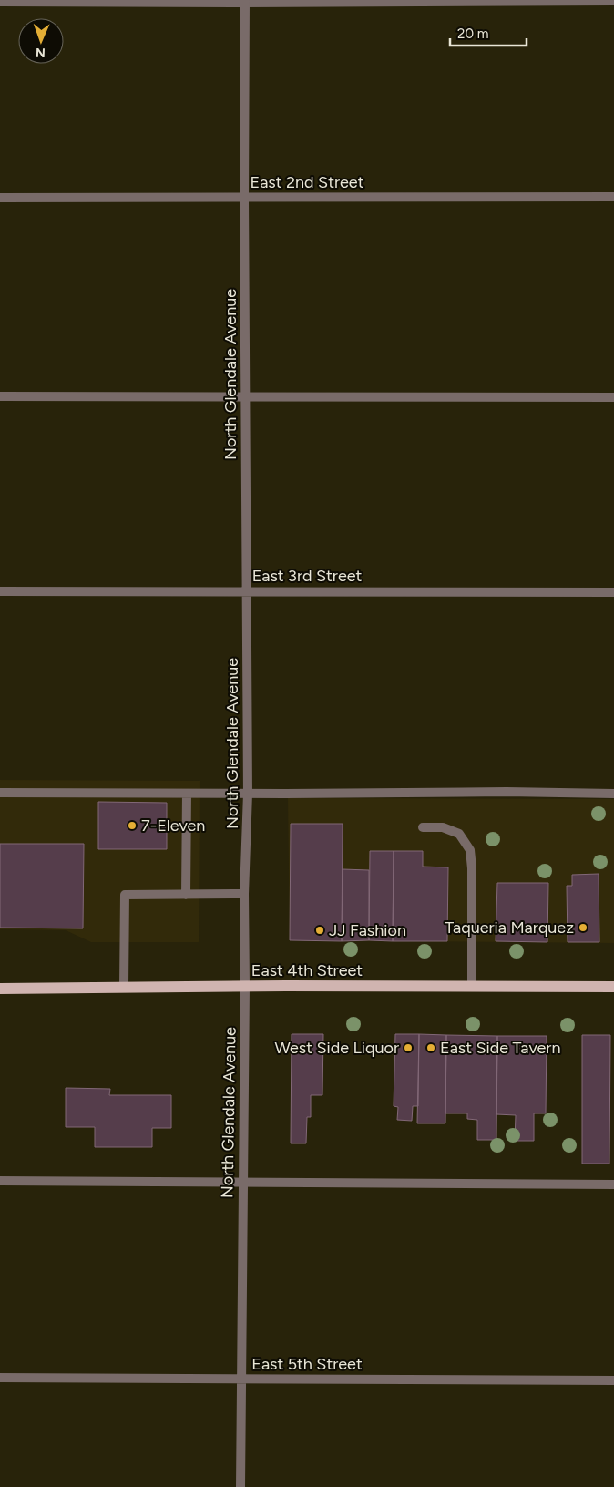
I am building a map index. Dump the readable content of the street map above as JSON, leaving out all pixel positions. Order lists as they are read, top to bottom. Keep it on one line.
{"streets":{"main road":["East 4th Street"],"street":["East 2nd Street","North Glendale Avenue","East 3rd Street","East 5th Street"]},"crossings":[["East 2nd Street","North Glendale Avenue"],["North Glendale Avenue","East 3rd Street"],["North Glendale Avenue","East 4th Street"],["North Glendale Avenue","East 5th Street"]],"places":["7-Eleven","Taqueria Marquez","JJ Fashion","West Side Liquor","East Side Tavern"],"scale_bar":"20 m","north":"bottom"}
